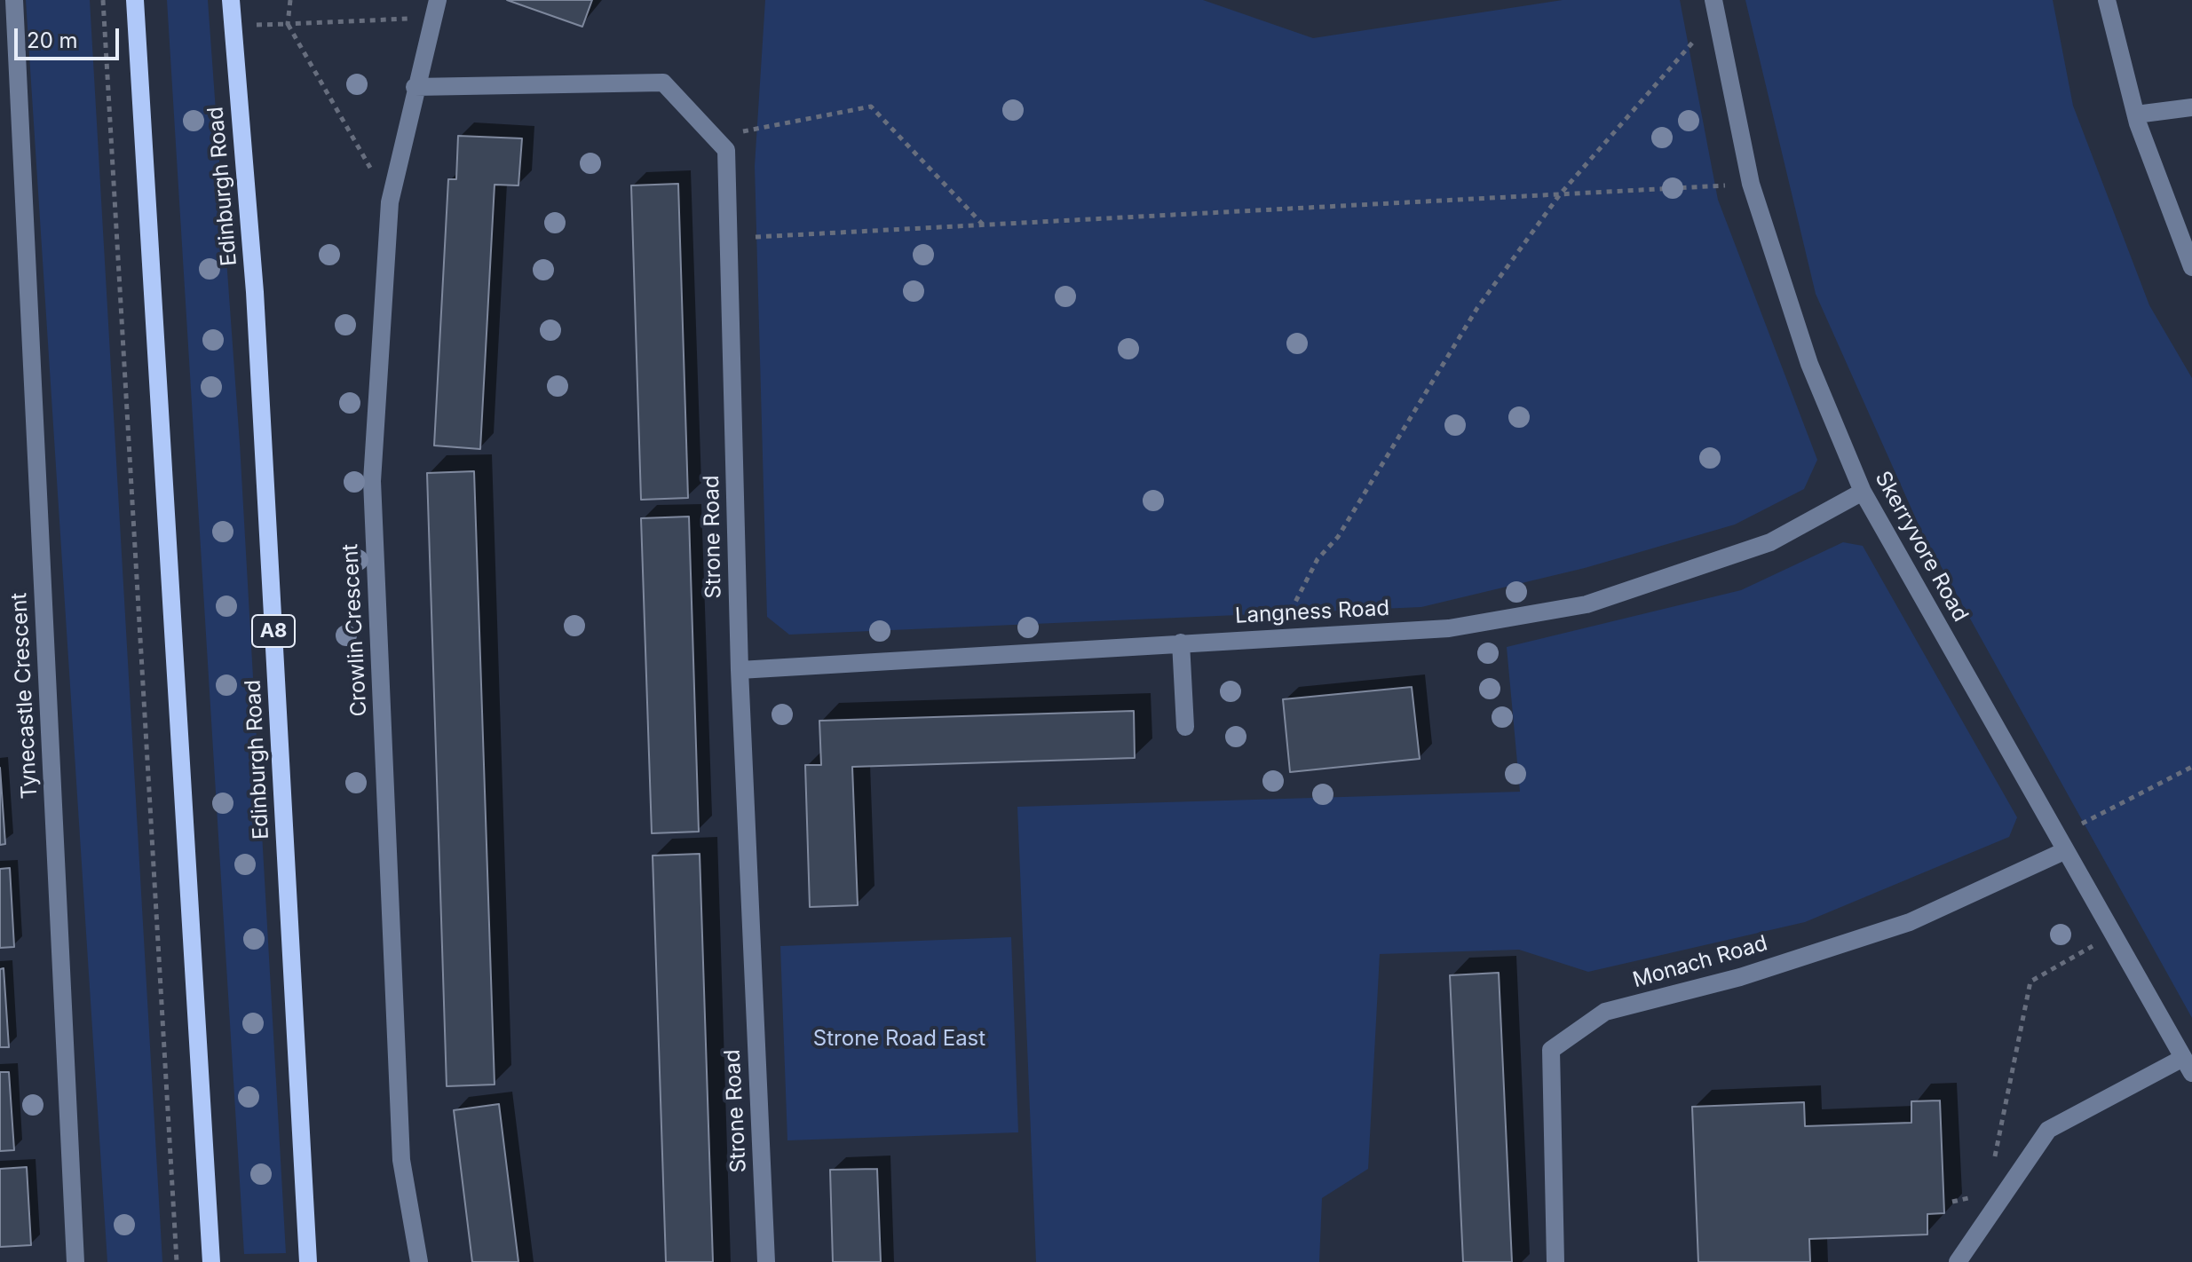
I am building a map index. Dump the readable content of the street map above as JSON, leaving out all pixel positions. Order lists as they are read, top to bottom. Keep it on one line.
{"streets":{"main road":["Edinburgh Road","A8"],"street":["Strone Road","Skerryvore Road","Langness Road","Crowlin Crescent","Tynecastle Crescent","Monach Road"]},"crossings":[["Strone Road","Langness Road"],["Strone Road","Crowlin Crescent"],["Skerryvore Road","Langness Road"],["Skerryvore Road","Monach Road"]],"parks":["Strone Road East"],"scale_bar":"20 m"}
